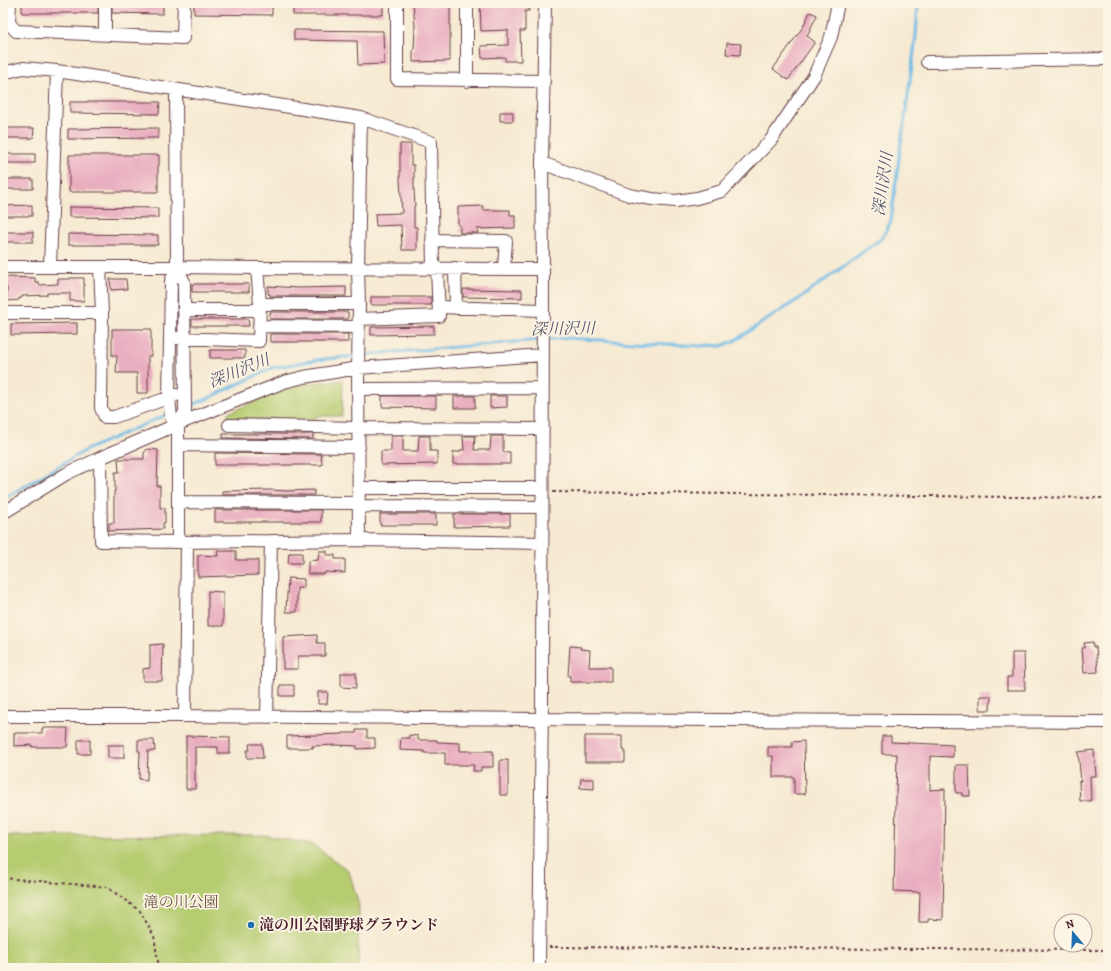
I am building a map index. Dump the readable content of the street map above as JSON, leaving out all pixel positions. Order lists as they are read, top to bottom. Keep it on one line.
{"water":["深川沢川"],"parks":["滝の川公園"],"places":["滝の川公園野球グラウンド"],"north":"top"}
